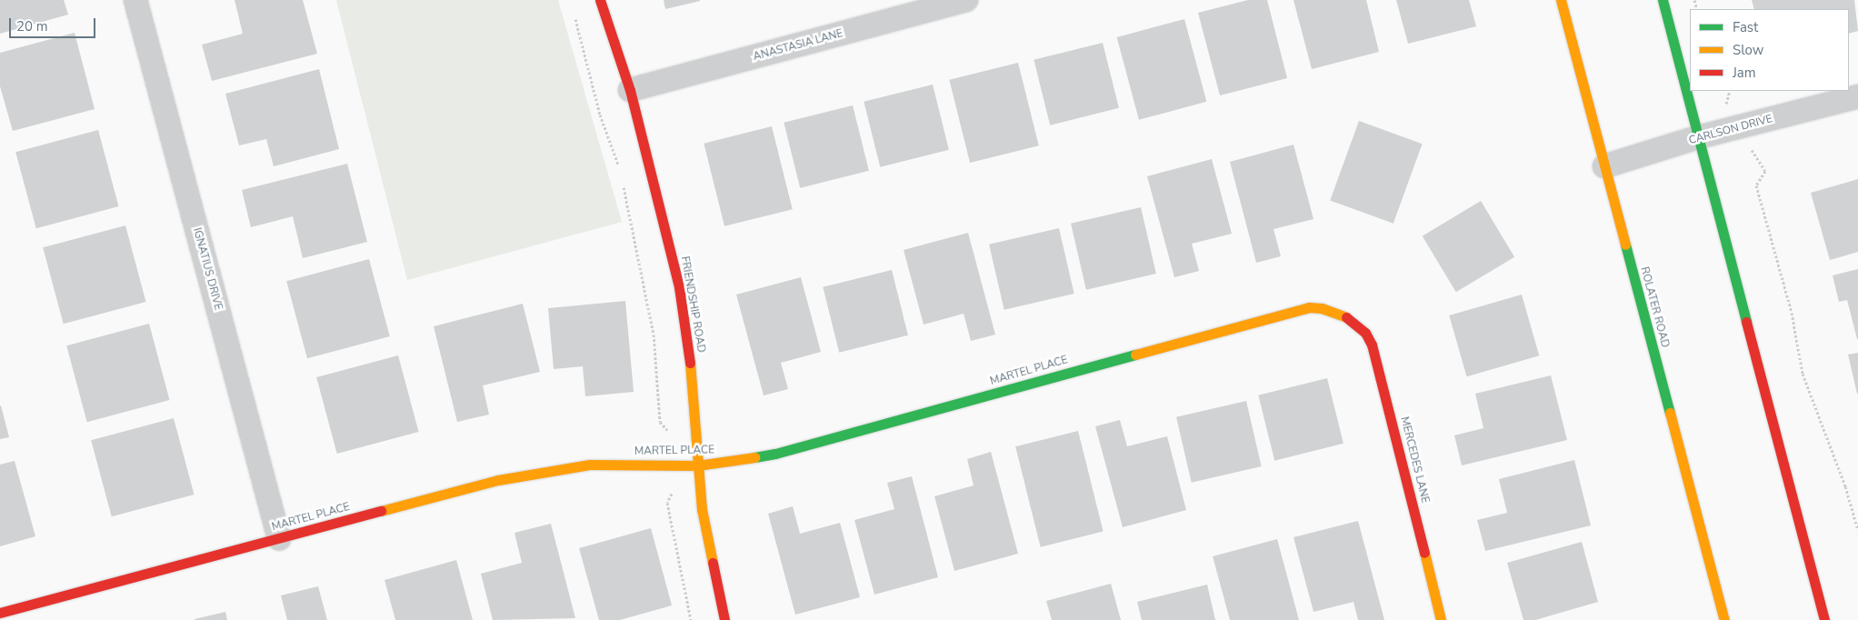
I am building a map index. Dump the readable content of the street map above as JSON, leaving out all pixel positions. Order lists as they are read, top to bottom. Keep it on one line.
{"streets":{"street":["ANASTASIA LANE","CARLSON DRIVE","IGNATIUS DRIVE","FRIENDSHIP ROAD","ROLATER ROAD","MARTEL PLACE","MERCEDES LANE"]},"crossings":[["ANASTASIA LANE","FRIENDSHIP ROAD"],["CARLSON DRIVE","ROLATER ROAD"],["IGNATIUS DRIVE","MARTEL PLACE"],["FRIENDSHIP ROAD","MARTEL PLACE"],["MARTEL PLACE","MERCEDES LANE"]],"legend":["Fast","Slow","Jam"],"scale_bar":"20 m"}
